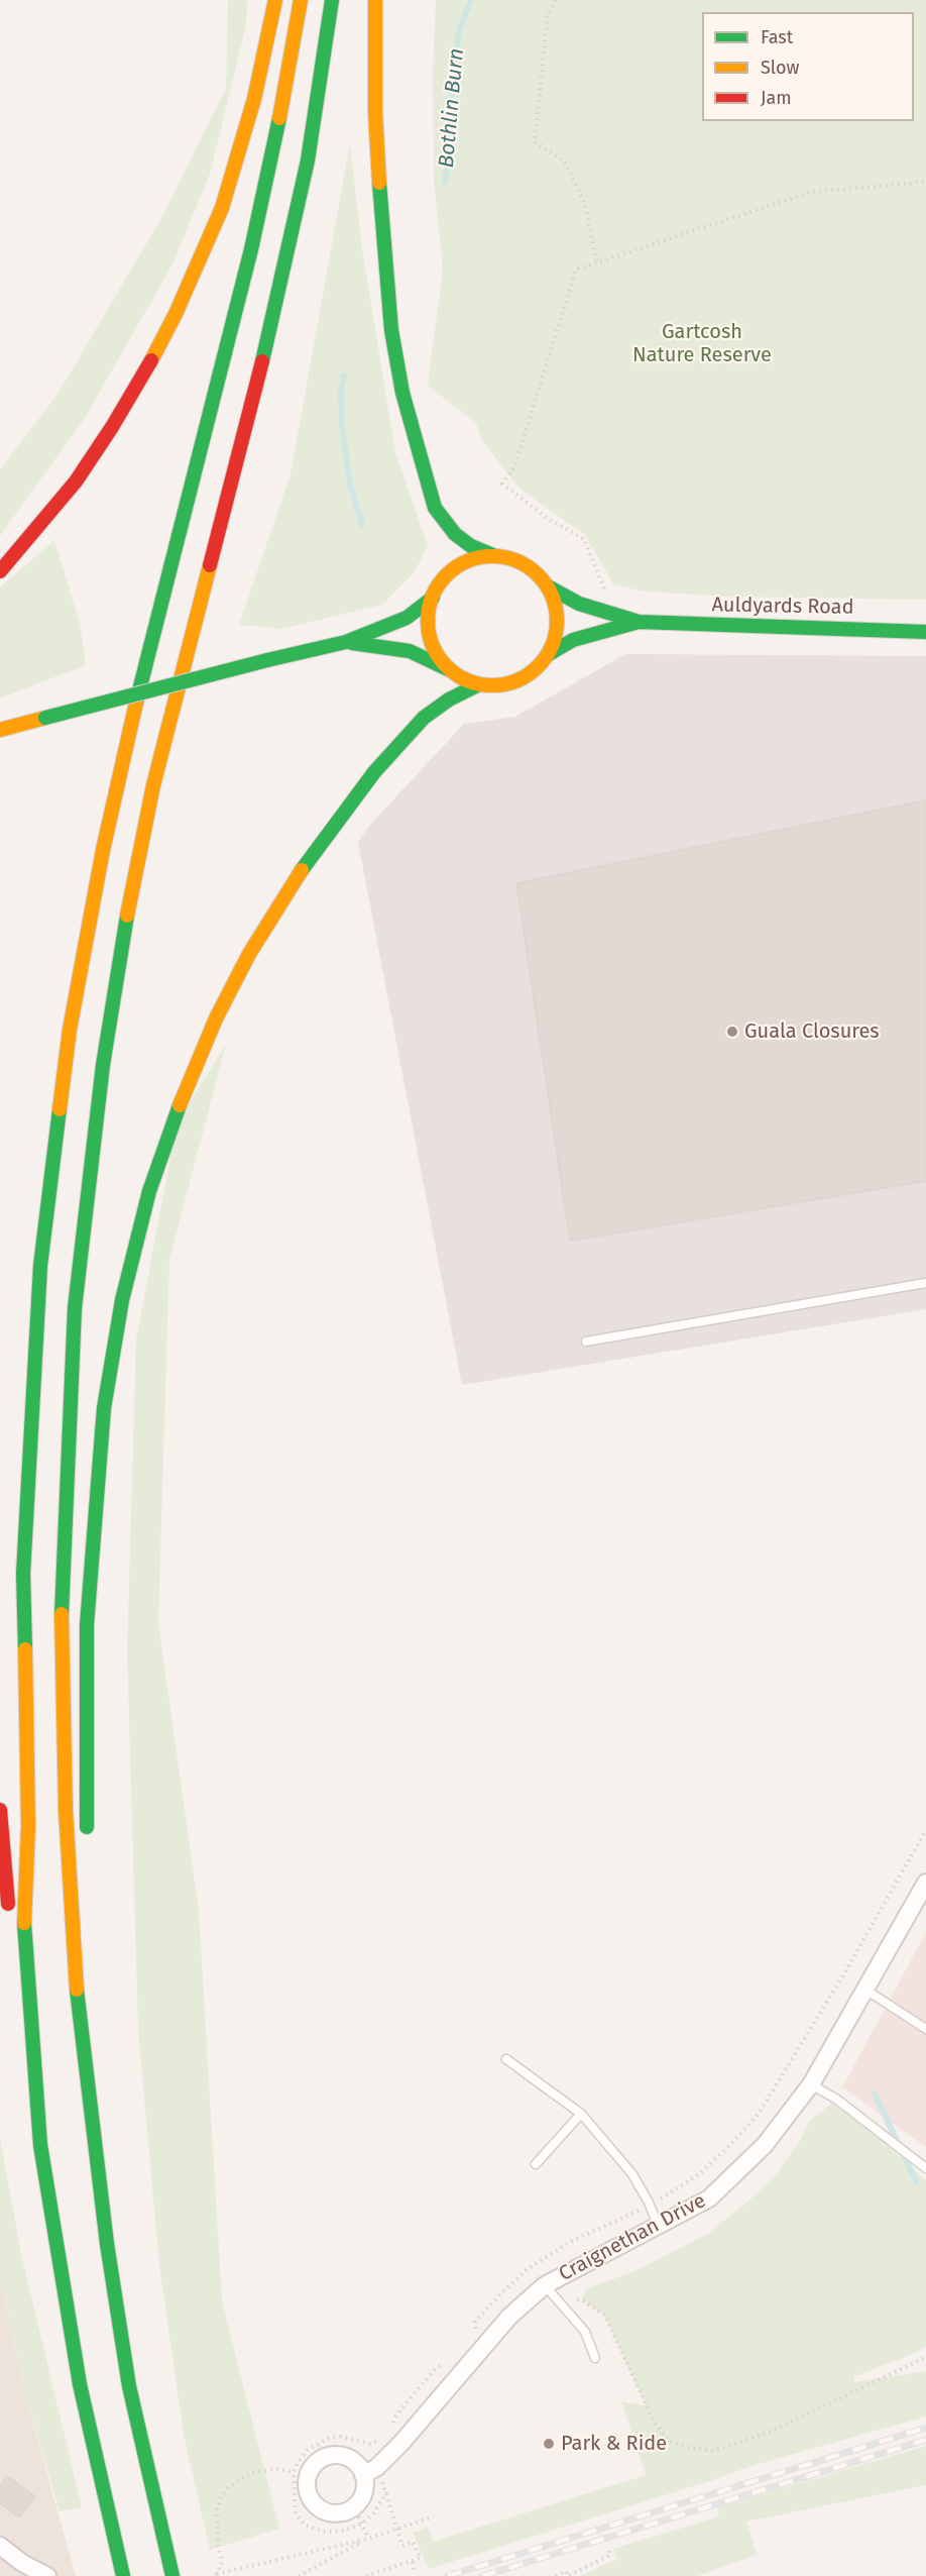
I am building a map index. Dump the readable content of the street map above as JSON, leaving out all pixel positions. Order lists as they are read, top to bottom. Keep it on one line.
{"streets":{"main road":["Auldyards Road"],"street":["Craignethan Drive"]},"water":["Bothlin Burn"],"parks":["Gartcosh Nature Reserve"],"places":["Guala Closures","Park & Ride"],"legend":["Fast","Slow","Jam"]}
